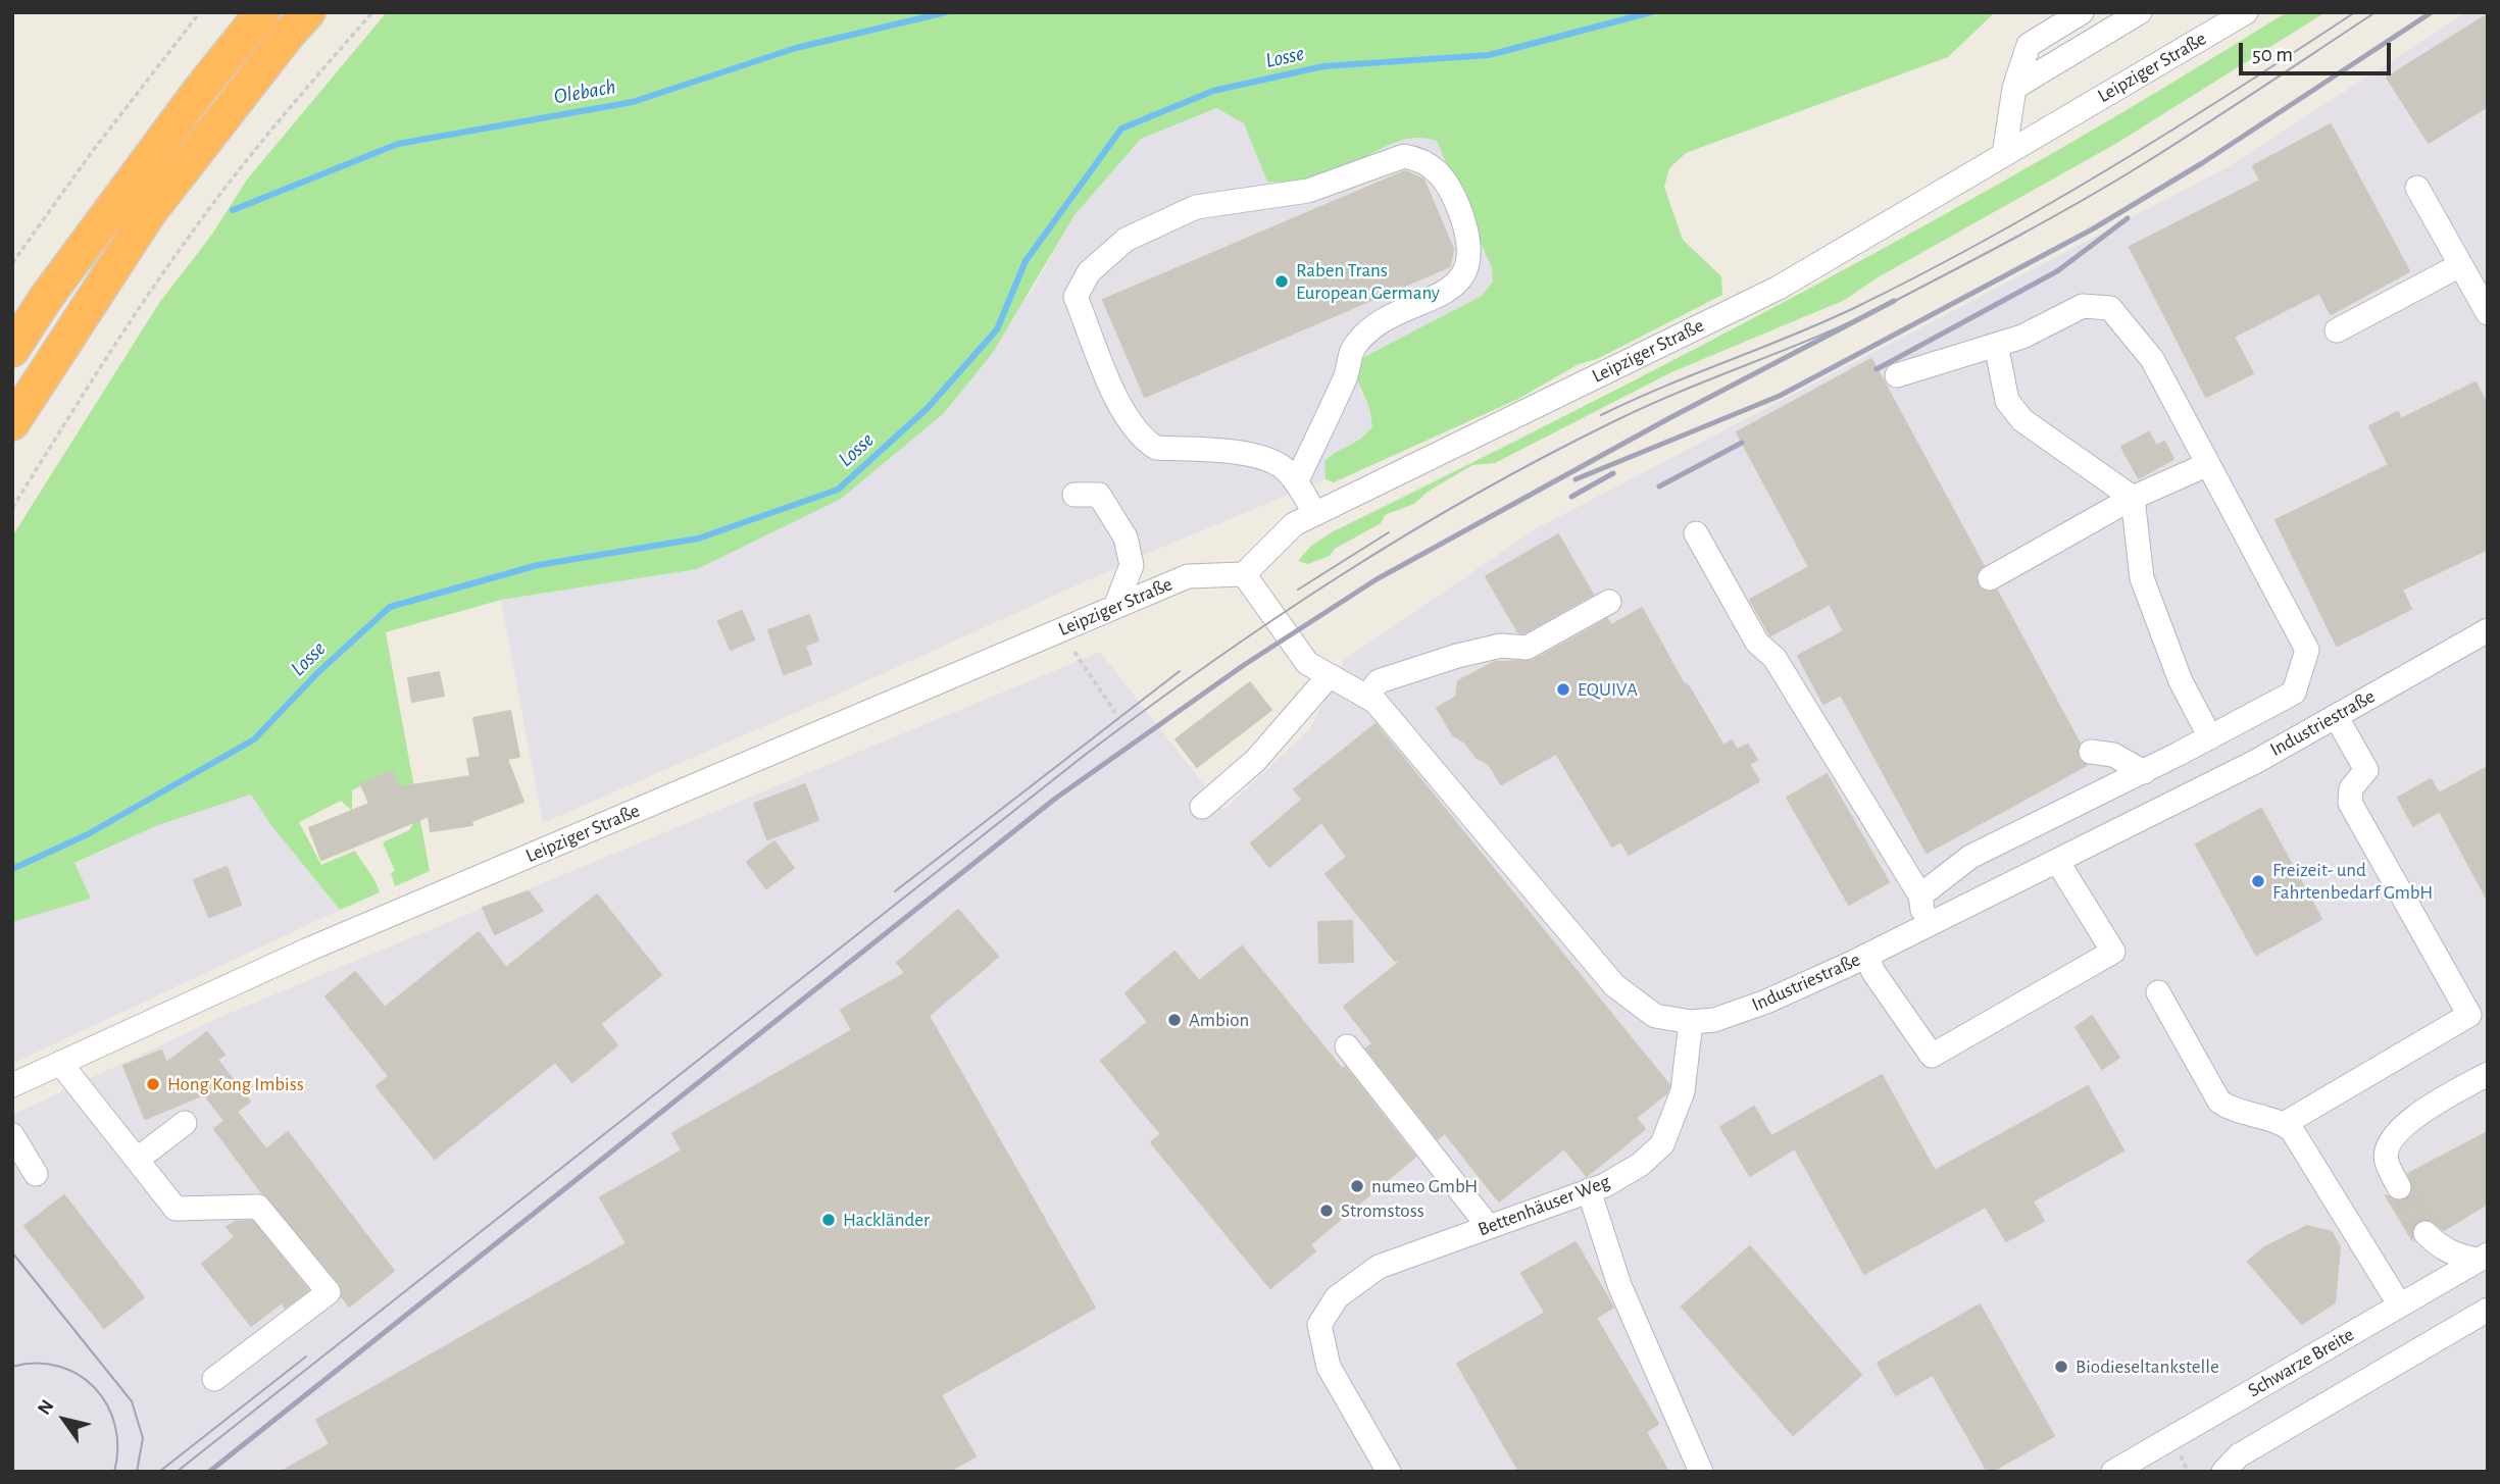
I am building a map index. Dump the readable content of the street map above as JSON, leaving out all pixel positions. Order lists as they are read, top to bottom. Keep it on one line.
{"streets":{"street":["Leipziger Straße","Industriestraße","Bettenhäuser Weg","Schwarze Breite"]},"crossings":[["Leipziger Straße","Industriestraße"],["Industriestraße","Bettenhäuser Weg"]],"water":["Losse","Olebach"],"places":["Raben Trans European Germany","EQUIVA","Freizeit- und Fahrtenbedarf GmbH","Ambion","Hong Kong Imbiss","numeo GmbH","Stromstoss","Hackländer","Biodieseltankstelle"],"scale_bar":"50 m","north":"top left"}
